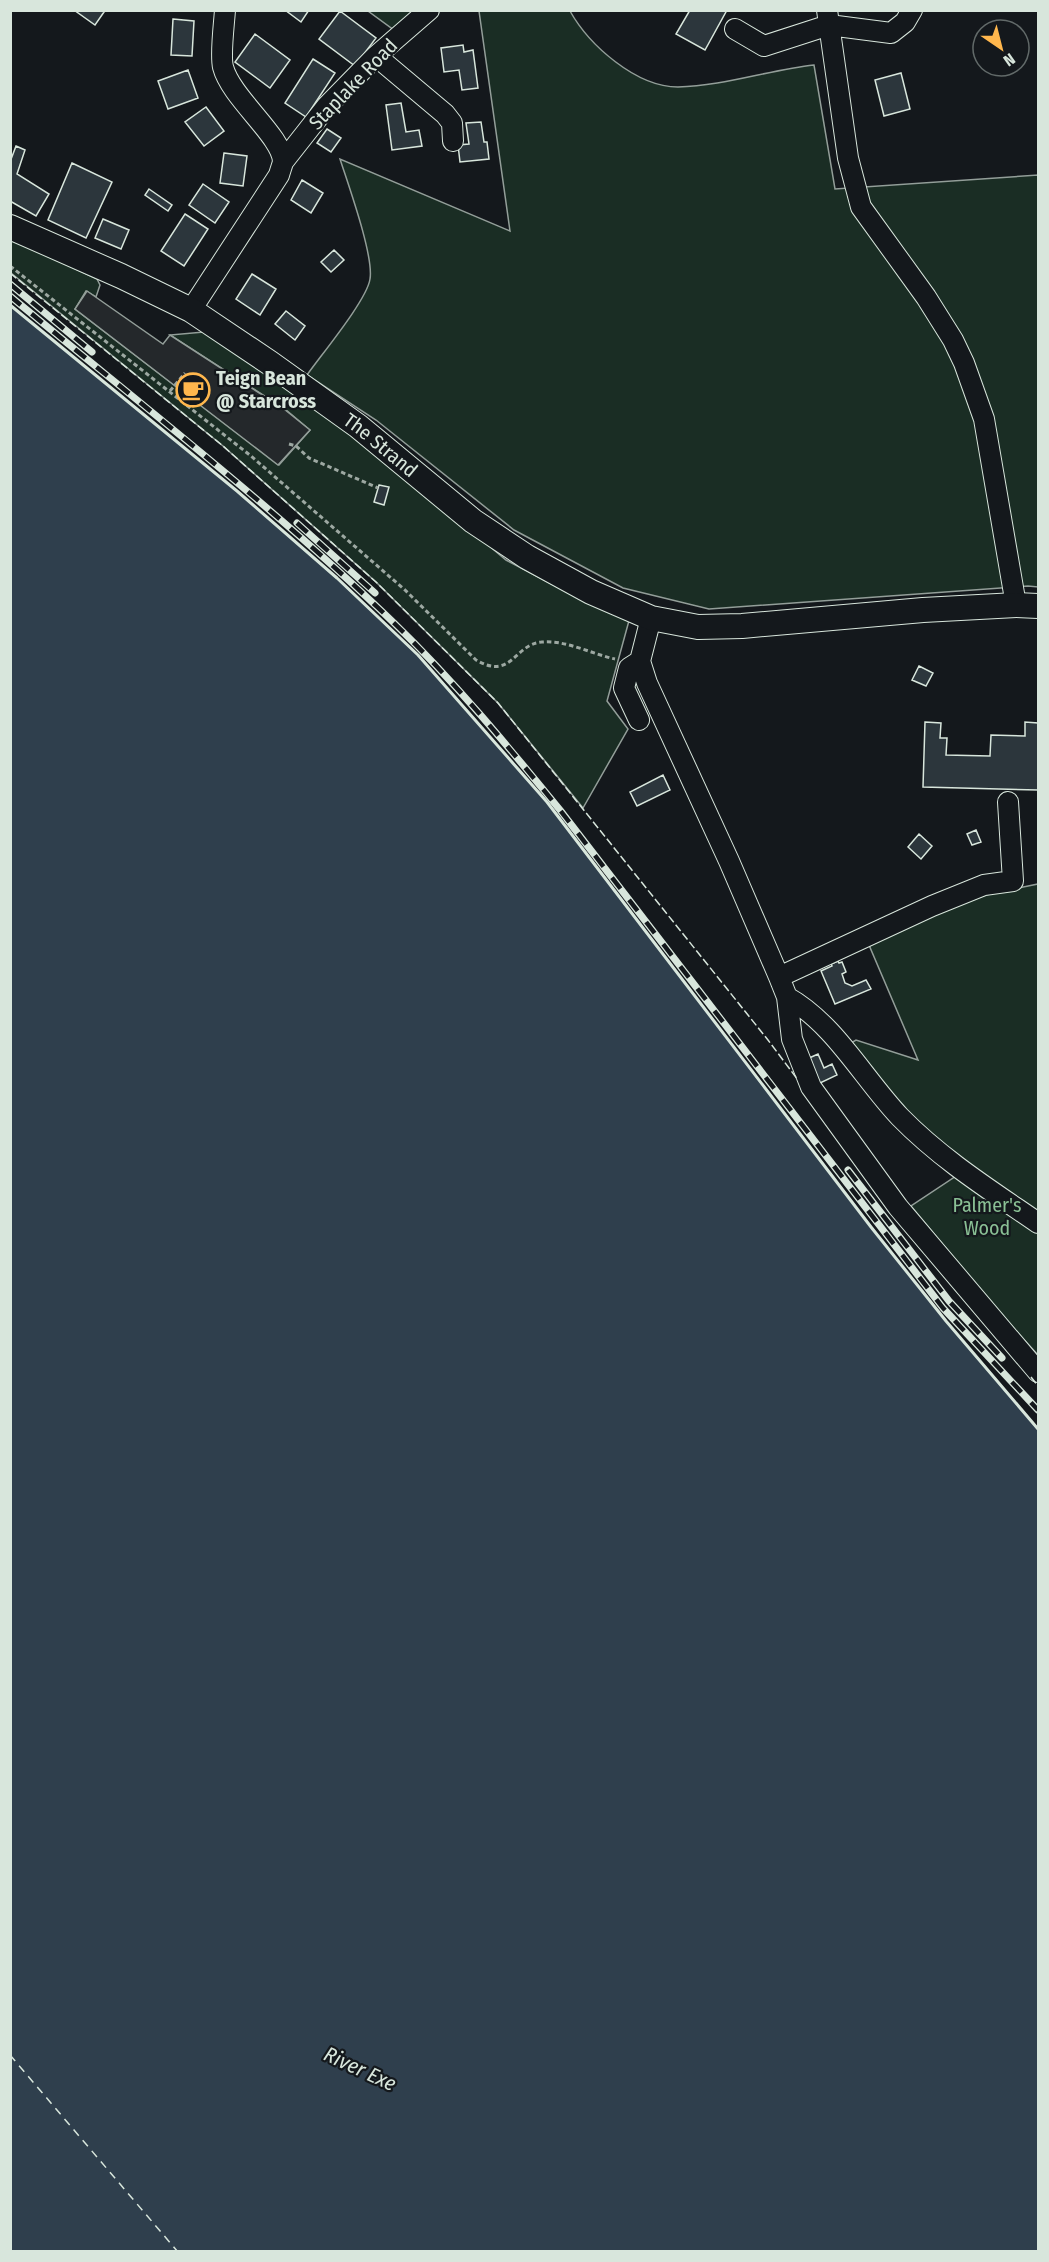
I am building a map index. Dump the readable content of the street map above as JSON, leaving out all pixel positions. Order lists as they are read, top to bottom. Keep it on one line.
{"streets":{"main road":["The Strand"],"street":["Staplake Road"]},"crossings":[["Staplake Road","The Strand"]],"water":["River Exe"],"parks":["Palmer's Wood"],"places":{"cafe":["Teign Bean @ Starcross"]},"north":"bottom right"}
